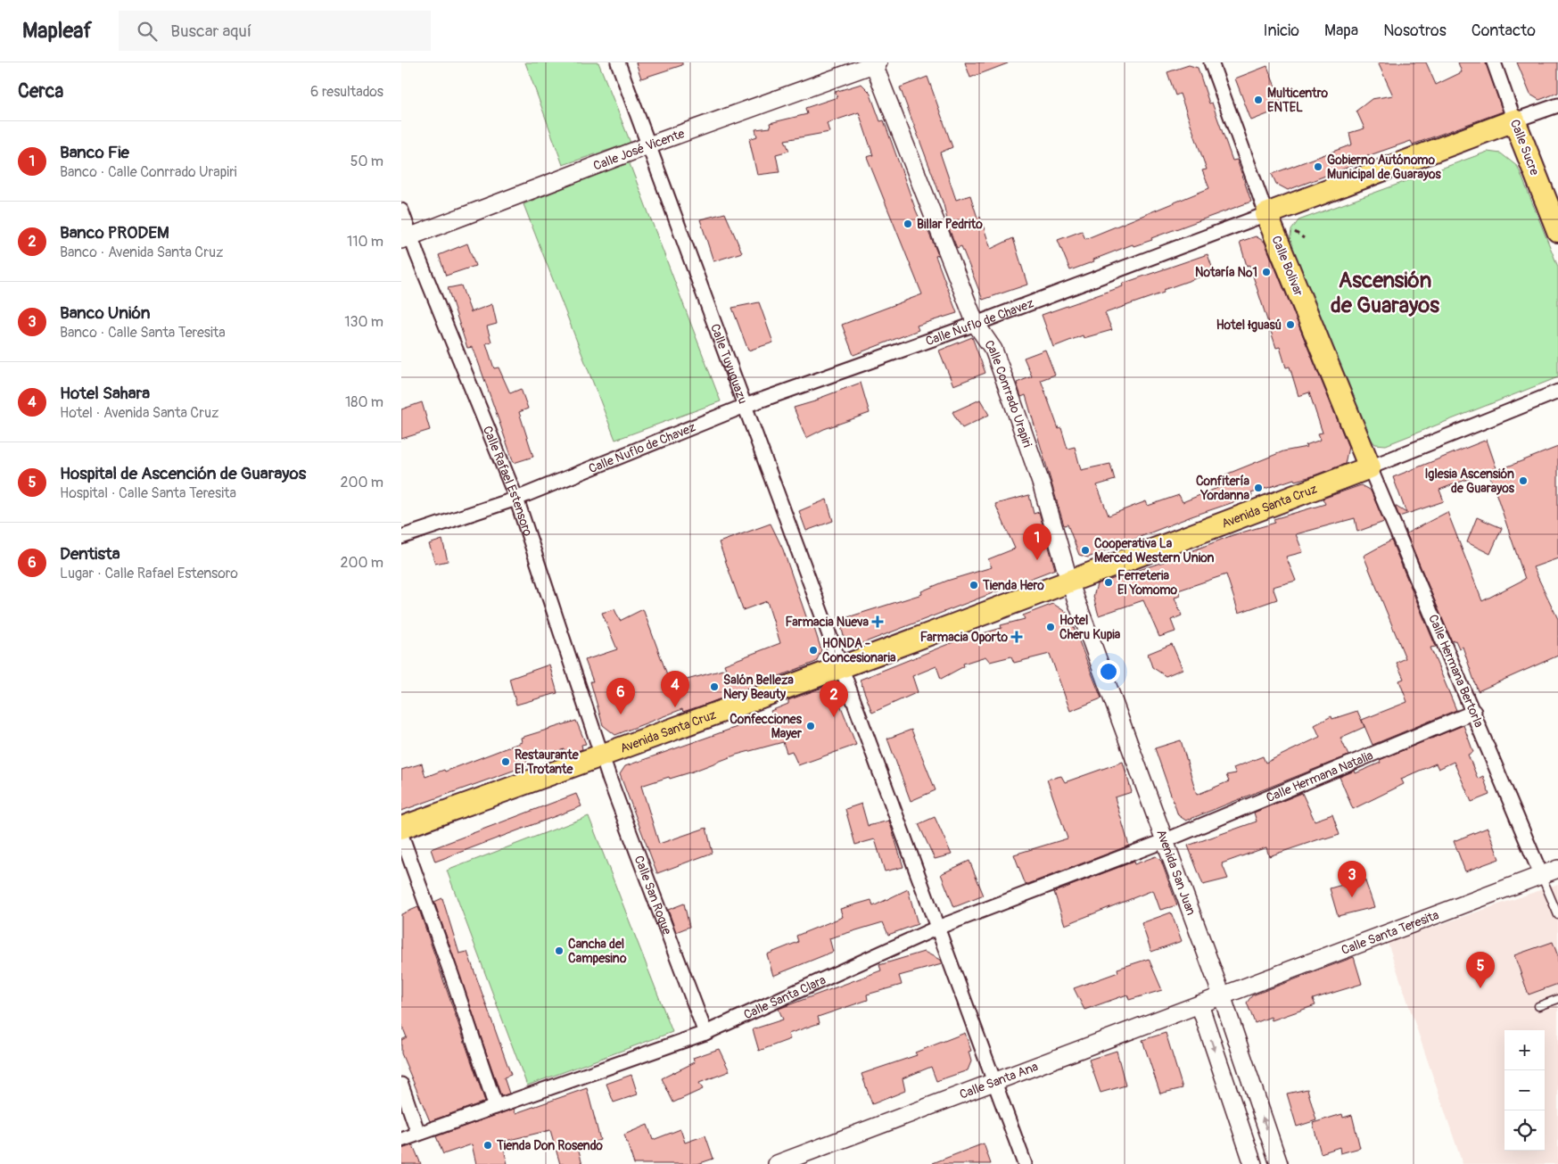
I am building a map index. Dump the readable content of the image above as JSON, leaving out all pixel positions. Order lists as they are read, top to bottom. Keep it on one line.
{"streets":{"main road":["Calle Sucre","Calle Bolivar","Calle Ñuflo de Chavez","Avenida Santa Cruz"],"street":["Calle José Vicente","Calle Tuyuguazu","Calle Conrrado Urapiri","Calle Rafael Estensoro","Calle Hermana Bertorla","Calle Hermana Natalia","Avenida San Juan","Calle San Roque","Calle Santa Teresita","Calle Santa Clara","Calle Santa Ana"]},"crossings":[["Calle Sucre","Calle Ñuflo de Chavez"],["Calle José Vicente","Calle Tuyuguazu"],["Calle José Vicente","Calle Conrrado Urapiri"],["Calle José Vicente","Calle Rafael Estensoro"],["Calle Bolivar","Calle Ñuflo de Chavez"],["Calle Bolivar","Avenida Santa Cruz"],["Calle Bolivar","Calle Hermana Bertorla"],["Calle Ñuflo de Chavez","Calle Tuyuguazu"],["Calle Ñuflo de Chavez","Calle Conrrado Urapiri"],["Calle Ñuflo de Chavez","Calle Rafael Estensoro"],["Calle Tuyuguazu","Avenida Santa Cruz"],["Calle Tuyuguazu","Calle Santa Clara"],["Calle Tuyuguazu","Calle Santa Ana"],["Calle Conrrado Urapiri","Avenida Santa Cruz"],["Calle Conrrado Urapiri","Avenida San Juan"],["Calle Rafael Estensoro","Avenida Santa Cruz"],["Calle Rafael Estensoro","Calle San Roque"],["Avenida Santa Cruz","Calle Hermana Bertorla"],["Avenida Santa Cruz","Avenida San Juan"],["Avenida Santa Cruz","Calle San Roque"],["Calle Hermana Bertorla","Calle Hermana Natalia"],["Calle Hermana Bertorla","Calle Santa Teresita"],["Calle Hermana Natalia","Avenida San Juan"],["Calle Hermana Natalia","Calle Santa Clara"],["Avenida San Juan","Calle Santa Teresita"],["Avenida San Juan","Calle Santa Clara"],["Avenida San Juan","Calle Santa Ana"],["Calle San Roque","Calle Santa Clara"],["Calle Santa Teresita","Calle Santa Ana"]],"districts":["Ascensión de Guarayos"],"places":{"other":["Multicentro ENTEL","Gobierno Autónomo Municipal de Guarayos","Billar Pedrito","Notaría Nº1","Hotel Ɨguasú","Iglesia Ascensión de Guarayos","Confitería Yordanna","Cooperativa La Merced Western Union","Ferreteria El Yomomo","Tienda Hero","Hotel Cheru Kupia","HONDA - Concesionaria","Salón Belleza Nery Beauty","Confecciones Mayer","Restaurante El Trotante","Cancha del Campesino","Tienda Don Rosendo"],"health":["Farmacia Nueva","Farmacia Oporto"]},"page":{"header":"Mapleaf","search":"Buscar aquí","nav":["Inicio","Mapa","Nosotros","Contacto"],"heading":["Cerca","6 resultados"],"list":[{"mark":"1","name":"Banco Fie","note":"Banco · Calle Conrrado Urapiri","value":"50 m"},{"mark":"2","name":"Banco PRODEM","note":"Banco · Avenida Santa Cruz","value":"110 m"},{"mark":"3","name":"Banco Unión","note":"Banco · Calle Santa Teresita","value":"130 m"},{"mark":"4","name":"Hotel Sahara","note":"Hotel · Avenida Santa Cruz","value":"180 m"},{"mark":"5","name":"Hospital de Ascención de Guarayos","note":"Hospital · Calle Santa Teresita","value":"200 m"},{"mark":"6","name":"Dentista","note":"Lugar · Calle Rafael Estensoro","value":"200 m"}],"pins":["1","4","6","2","3","5"],"map_buttons":["+","−"]}}
